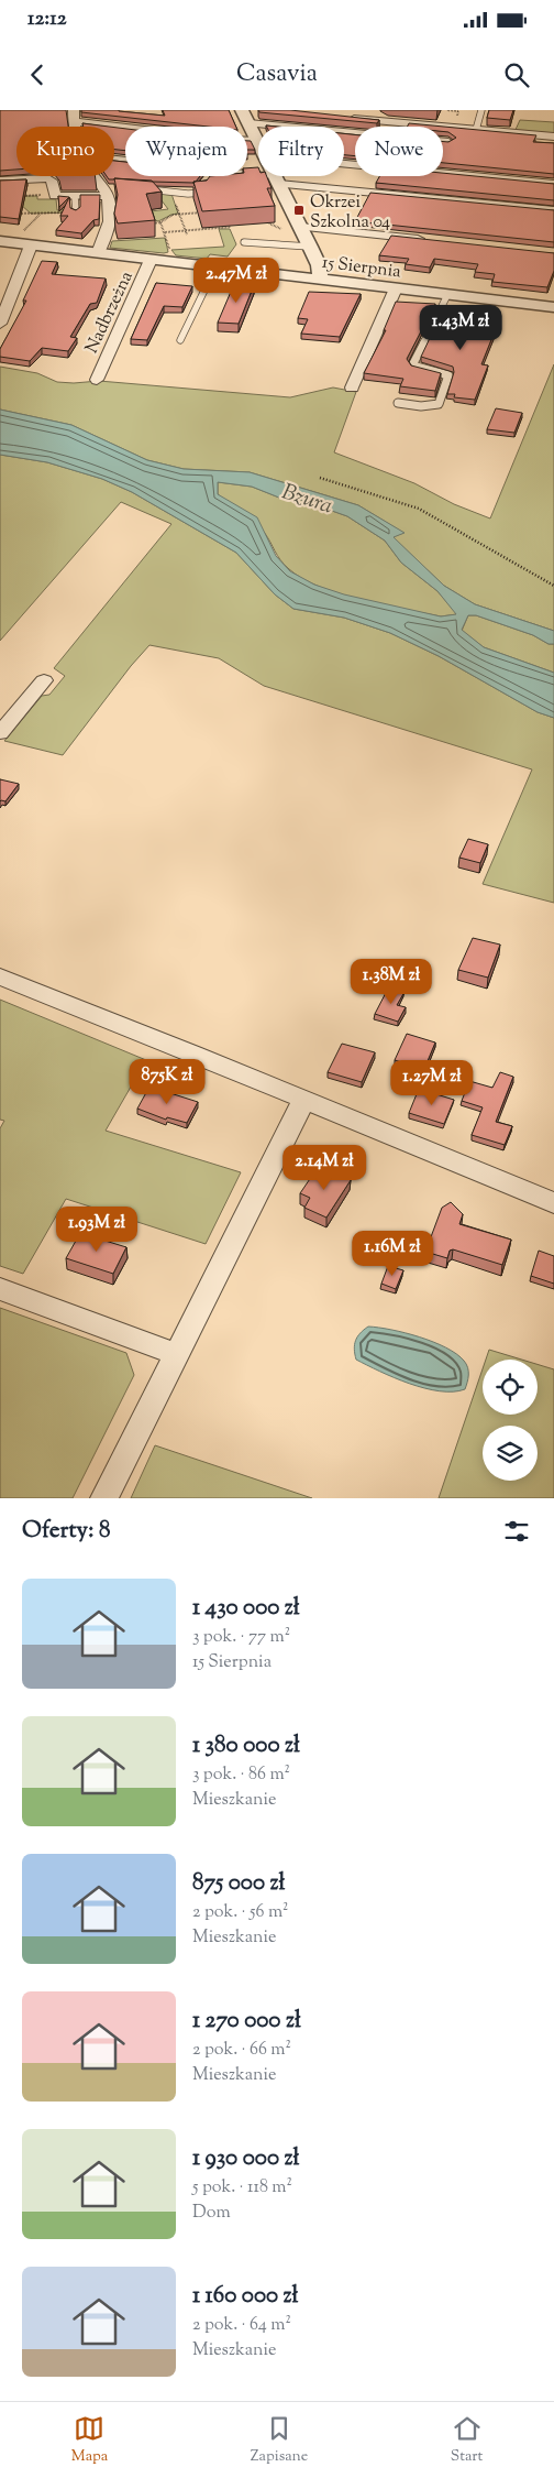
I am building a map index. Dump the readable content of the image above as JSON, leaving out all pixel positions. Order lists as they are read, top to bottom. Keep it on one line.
{"streets":{"street":["15 Sierpnia","Nadbrzeżna"]},"crossings":[["15 Sierpnia","Nadbrzeżna"]],"water":["Bzura"],"places":{"transit":["Okrzei Szkolna 04"]},"page":{"status":"12:12","header":"Casavia","chip":["Kupno","Wynajem","Filtry","Nowe"],"price":["2.47M zł","1.43M zł","1.38M zł","875K zł","1.27M zł","2.14M zł","1.93M zł","1.16M zł"],"heading":"Oferty: 8","list":[{"name":"1 430 000 zł","note":"3 pok. · 77 m² · 15 Sierpnia"},{"name":"1 380 000 zł","note":"3 pok. · 86 m² · Mieszkanie"},{"name":"875 000 zł","note":"2 pok. · 56 m² · Mieszkanie"},{"name":"1 270 000 zł","note":"2 pok. · 66 m² · Mieszkanie"},{"name":"1 930 000 zł","note":"5 pok. · 118 m² · Dom"},{"name":"1 160 000 zł","note":"2 pok. · 64 m² · Mieszkanie"}],"tabs":["Mapa","Zapisane","Start"]}}
